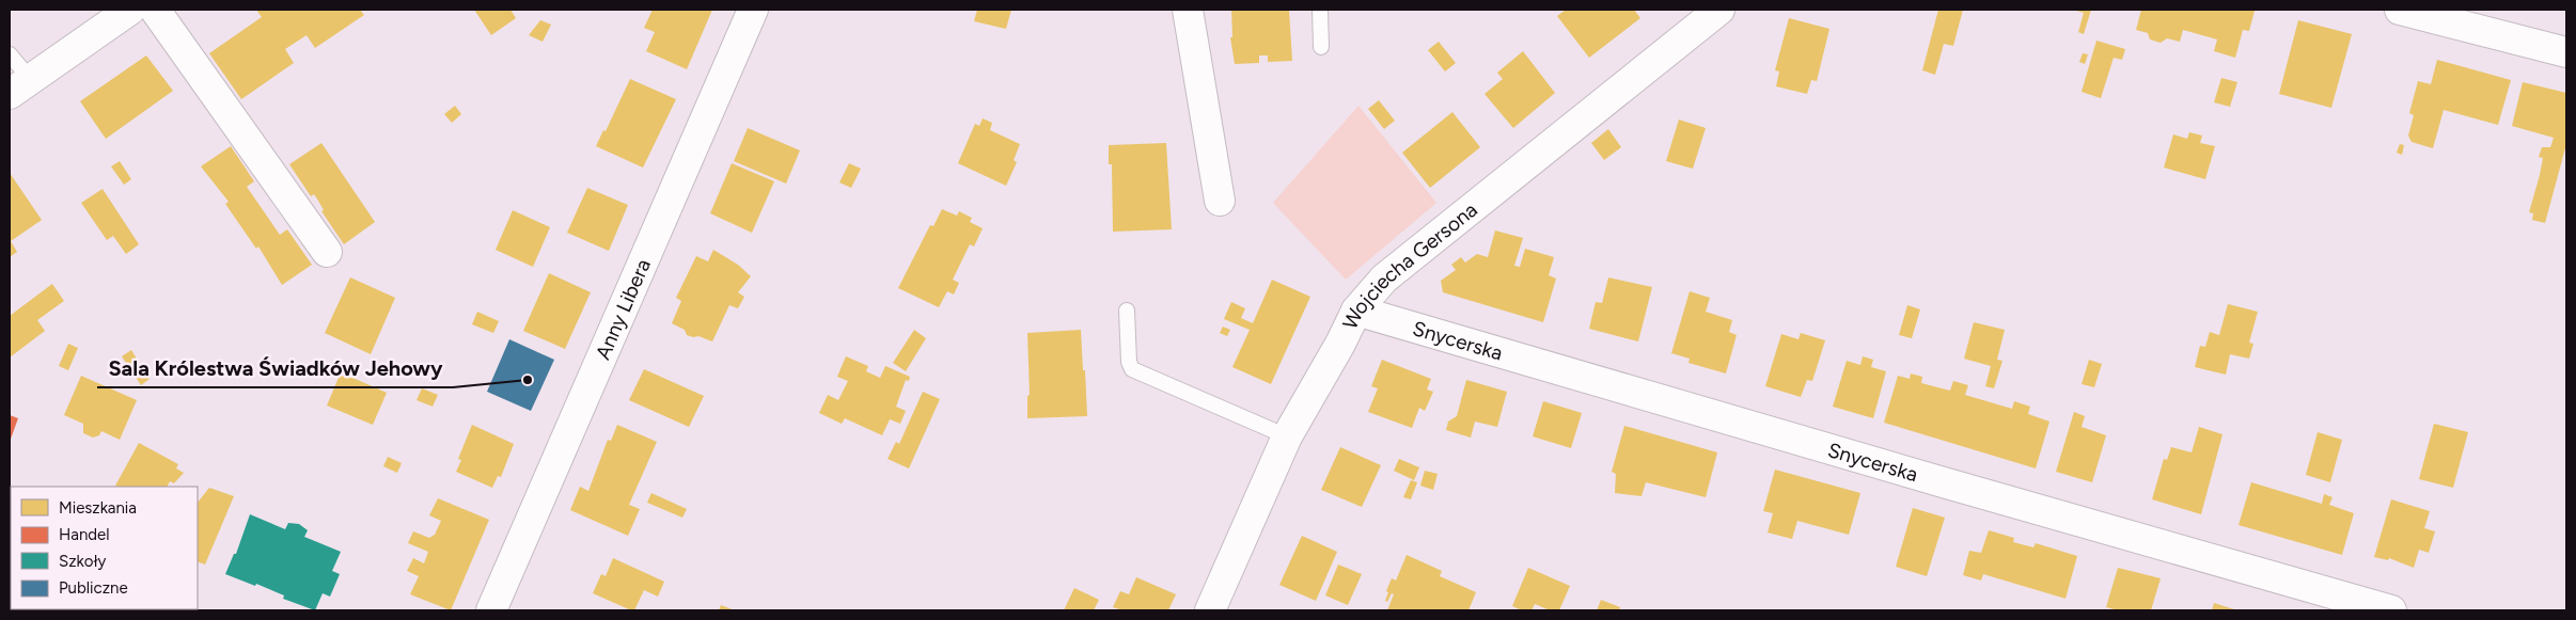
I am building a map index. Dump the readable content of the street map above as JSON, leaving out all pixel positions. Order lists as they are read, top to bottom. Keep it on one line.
{"streets":{"street":["Wojciecha Gersona","Anny Libera","Snycerska"]},"crossings":[["Wojciecha Gersona","Snycerska"]],"places":["Sala Królestwa Świadków Jehowy"],"legend":["Mieszkania","Handel","Szkoły","Publiczne"]}
